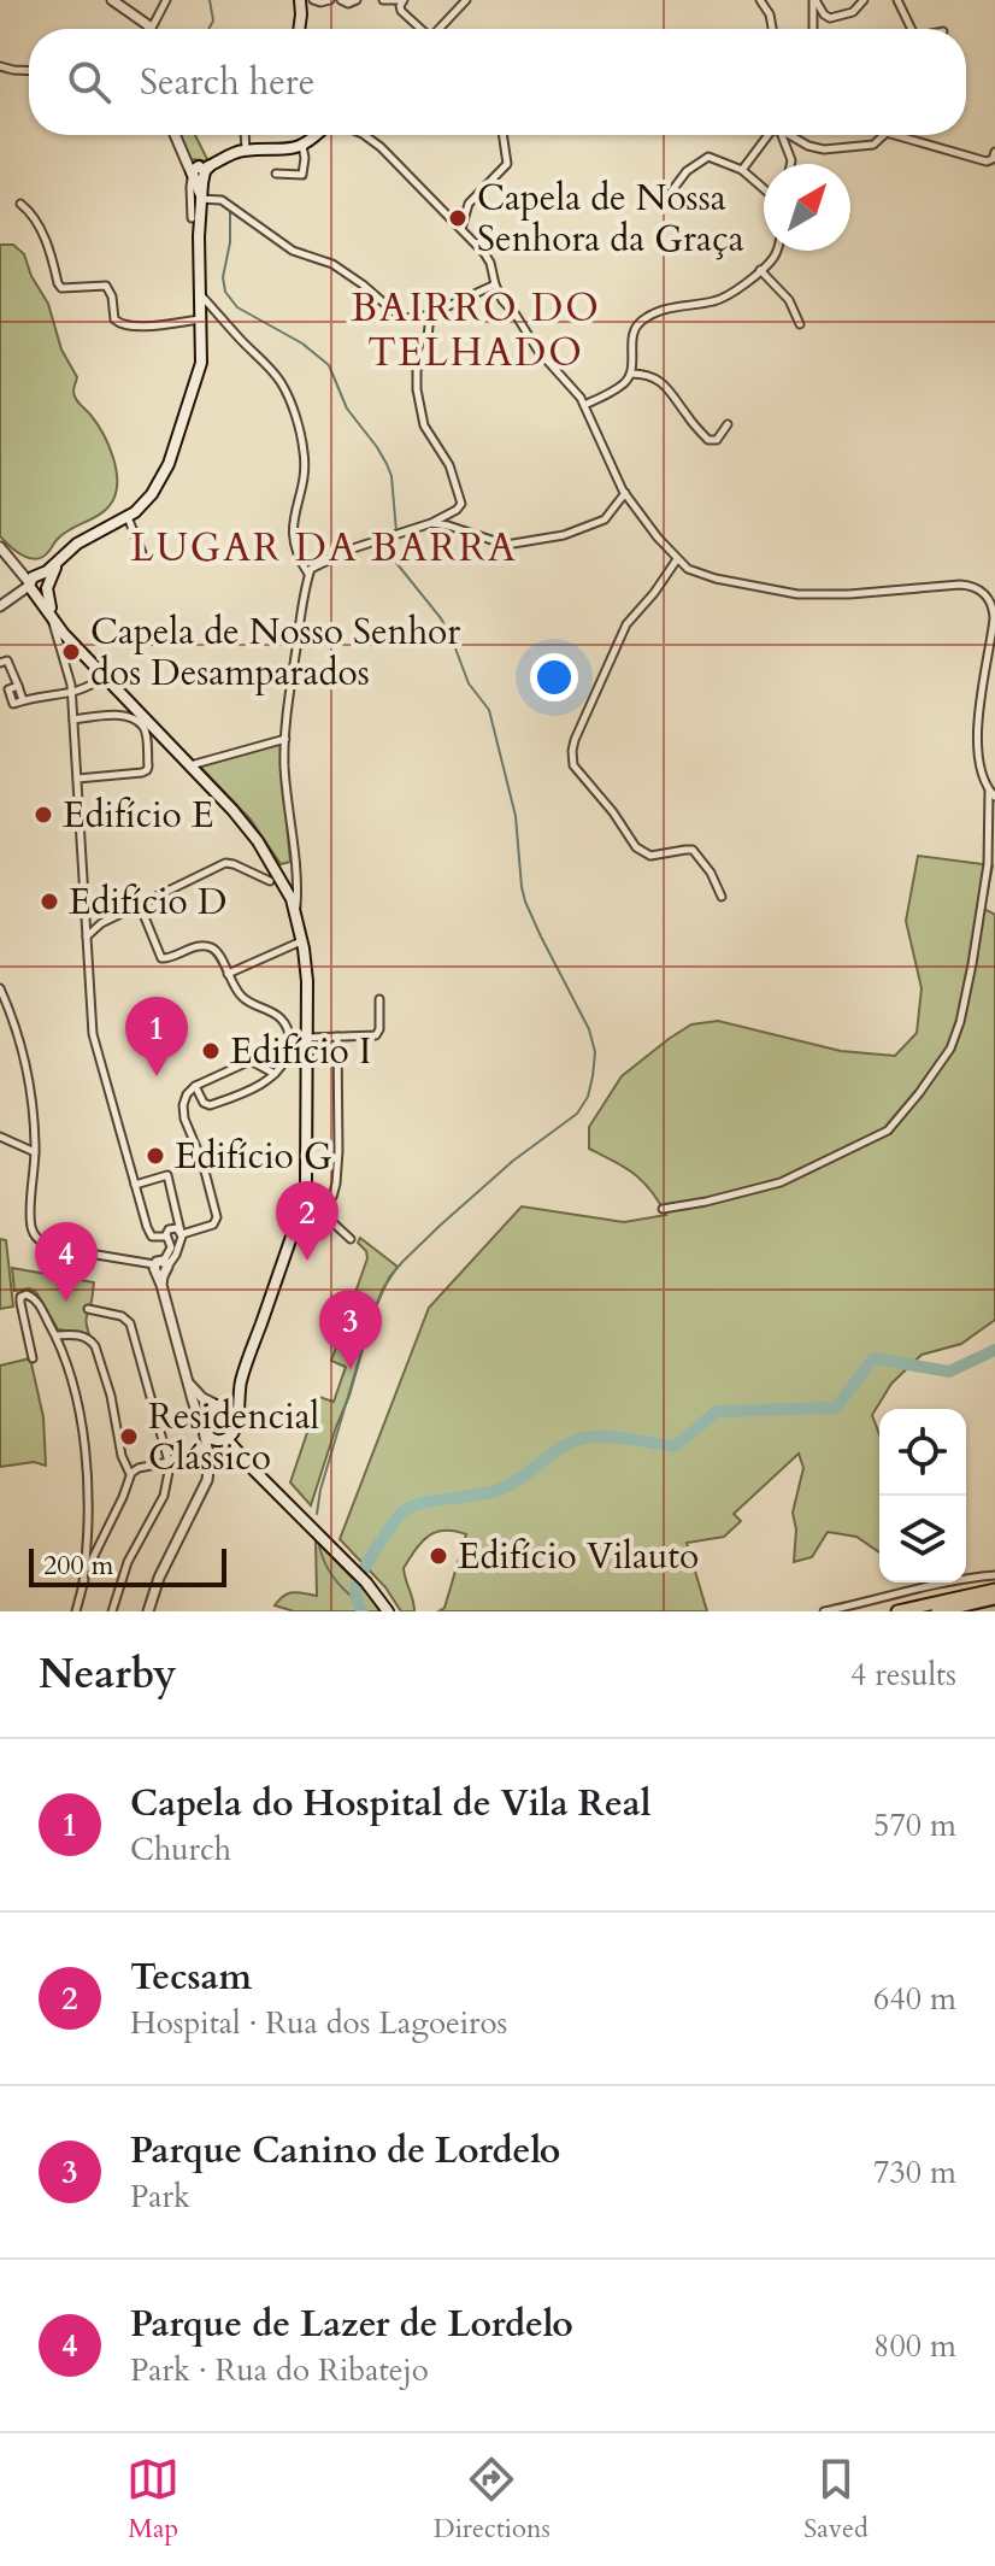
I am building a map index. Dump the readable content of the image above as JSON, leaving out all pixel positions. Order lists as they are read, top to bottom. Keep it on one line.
{"districts":["BAIRRO DO TELHADO","LUGAR DA BARRA"],"places":["Capela de Nossa Senhora da Graça","Capela de Nosso Senhor dos Desamparados","Edifício E","Edifício D","Edifício I","Edifício G","Residencial Clássico","Edifício Vilauto"],"scale_bar":"200 m","north":"top right","page":{"search":"Search here","pins":["1","2","4","3"],"scale":"200 m","heading":["Nearby","4 results"],"list":[{"mark":"1","name":"Capela do Hospital de Vila Real","note":"Church","value":"570 m"},{"mark":"2","name":"Tecsam","note":"Hospital · Rua dos Lagoeiros","value":"640 m"},{"mark":"3","name":"Parque Canino de Lordelo","note":"Park","value":"730 m"},{"mark":"4","name":"Parque de Lazer de Lordelo","note":"Park · Rua do Ribatejo","value":"800 m"}],"nav":["Map","Directions","Saved"]}}
